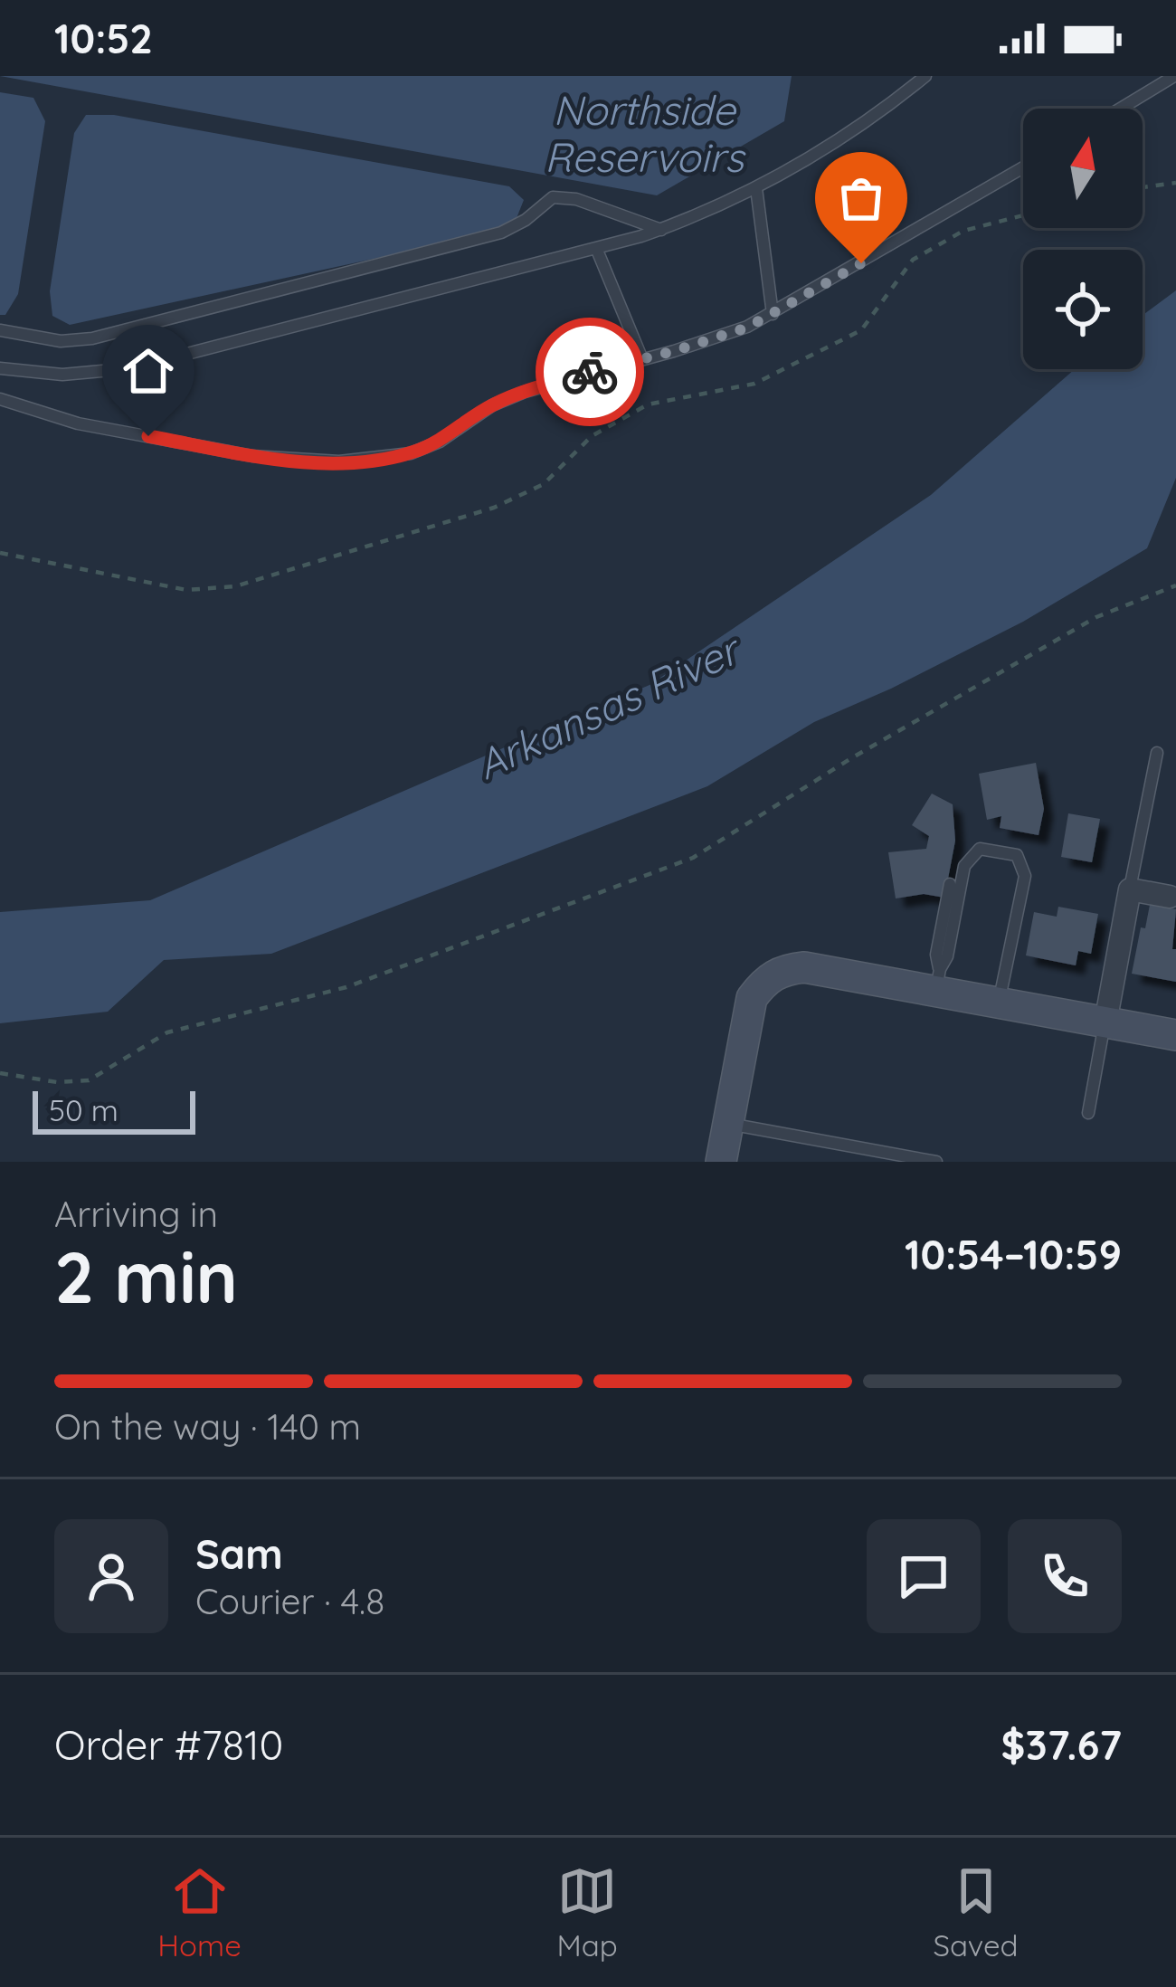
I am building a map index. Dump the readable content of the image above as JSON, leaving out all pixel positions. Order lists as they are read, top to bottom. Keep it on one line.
{"water":["Northside Reservoirs","Arkansas River"],"scale_bar":"50 m","north":"top","page":{"status":"10:52","scale":"50 m","heading":["2 min","Arriving in","10:54–10:59"],"panel":["Sam","Courier · 4.8","Order #7810","$37.67"],"bar":"On the way · 140 m","tabs":["Home","Map","Saved"]}}
